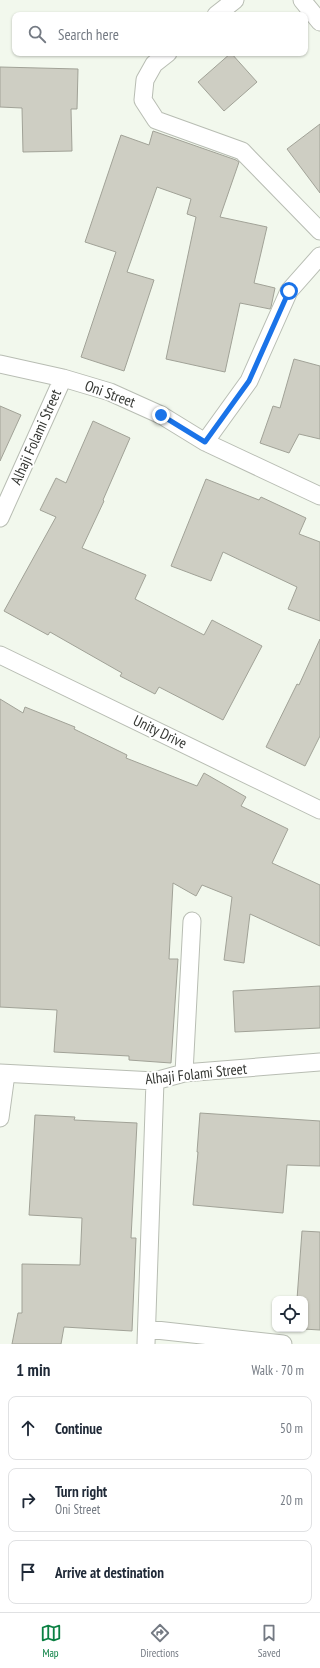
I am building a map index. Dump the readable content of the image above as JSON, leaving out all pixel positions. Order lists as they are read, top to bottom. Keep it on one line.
{"streets":{"street":["Oni Street","Alhaji Folami Street","Unity Drive"]},"crossings":[["Oni Street","Alhaji Folami Street"]],"page":{"search":"Search here","heading":["1 min","Walk · 70 m"],"list":[["Continue","50 m"],["Turn right","Oni Street","20 m"],"Arrive at destination"],"nav":["Map","Directions","Saved"]}}
